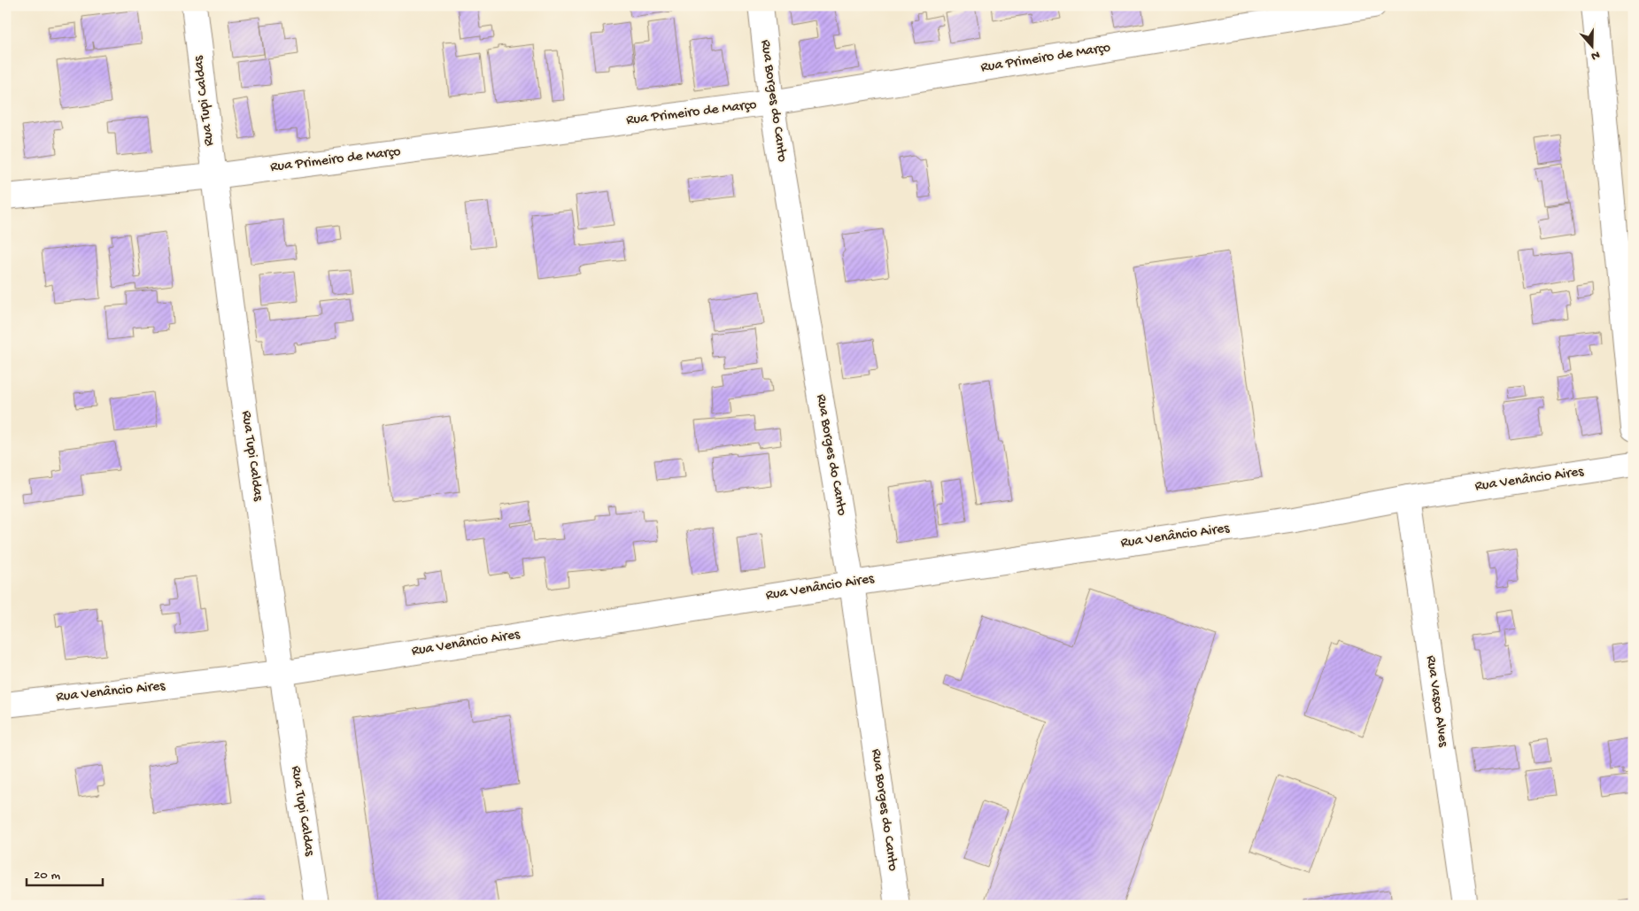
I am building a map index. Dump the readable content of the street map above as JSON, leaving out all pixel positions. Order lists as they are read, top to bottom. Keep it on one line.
{"streets":{"street":["Rua Primeiro de Março","Rua Tupi Caldas","Rua Borges do Canto","Rua Venâncio Aires","Rua Vasco Alves"]},"crossings":[["Rua Primeiro de Março","Rua Tupi Caldas"],["Rua Primeiro de Março","Rua Borges do Canto"],["Rua Tupi Caldas","Rua Venâncio Aires"],["Rua Borges do Canto","Rua Venâncio Aires"],["Rua Venâncio Aires","Rua Vasco Alves"]],"scale_bar":"20 m","north":"bottom"}
